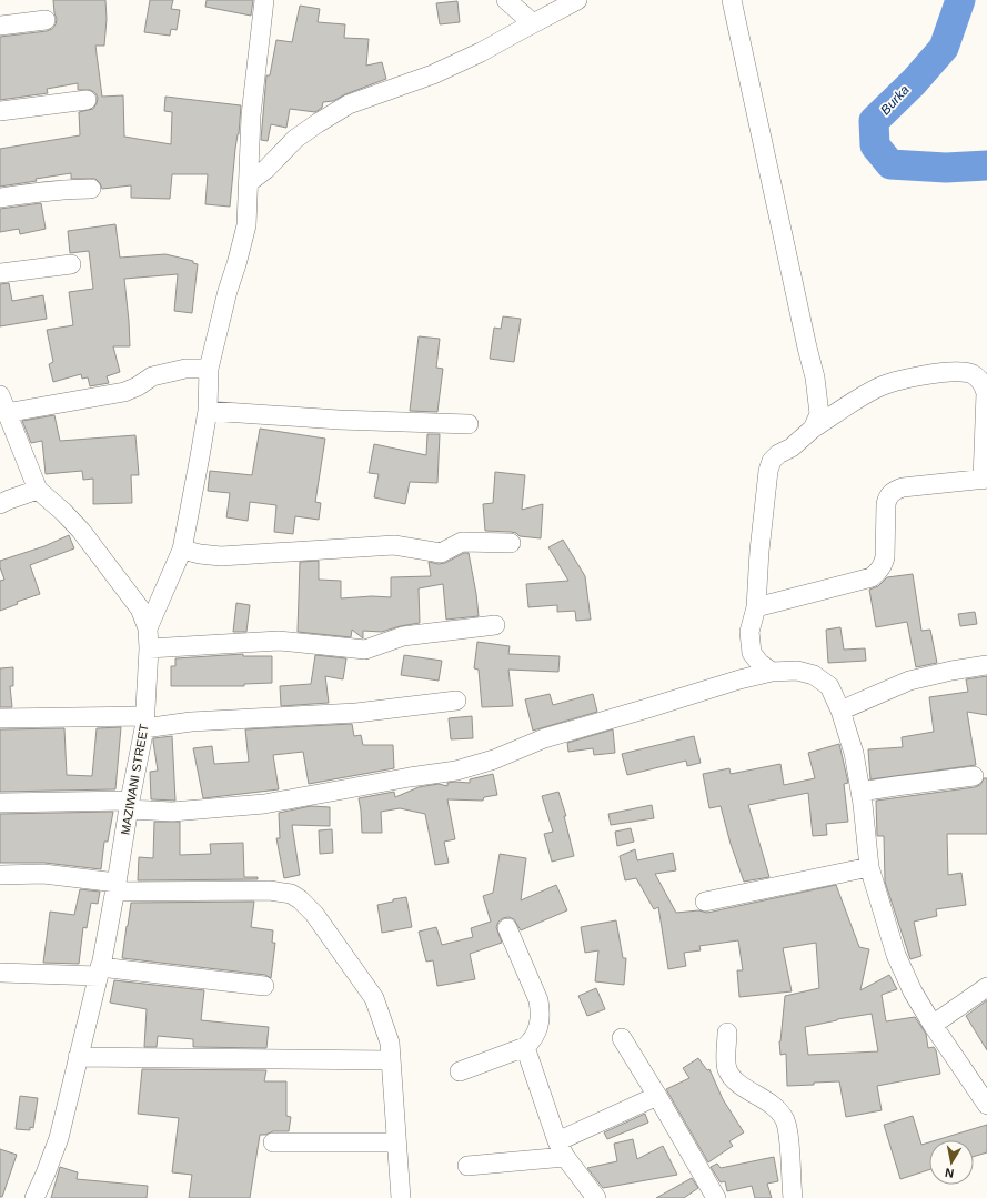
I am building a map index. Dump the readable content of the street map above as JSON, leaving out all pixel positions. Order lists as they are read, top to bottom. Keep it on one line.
{"streets":{"street":["MAZIWANI STREET"]},"water":["Burka"],"north":"bottom"}
